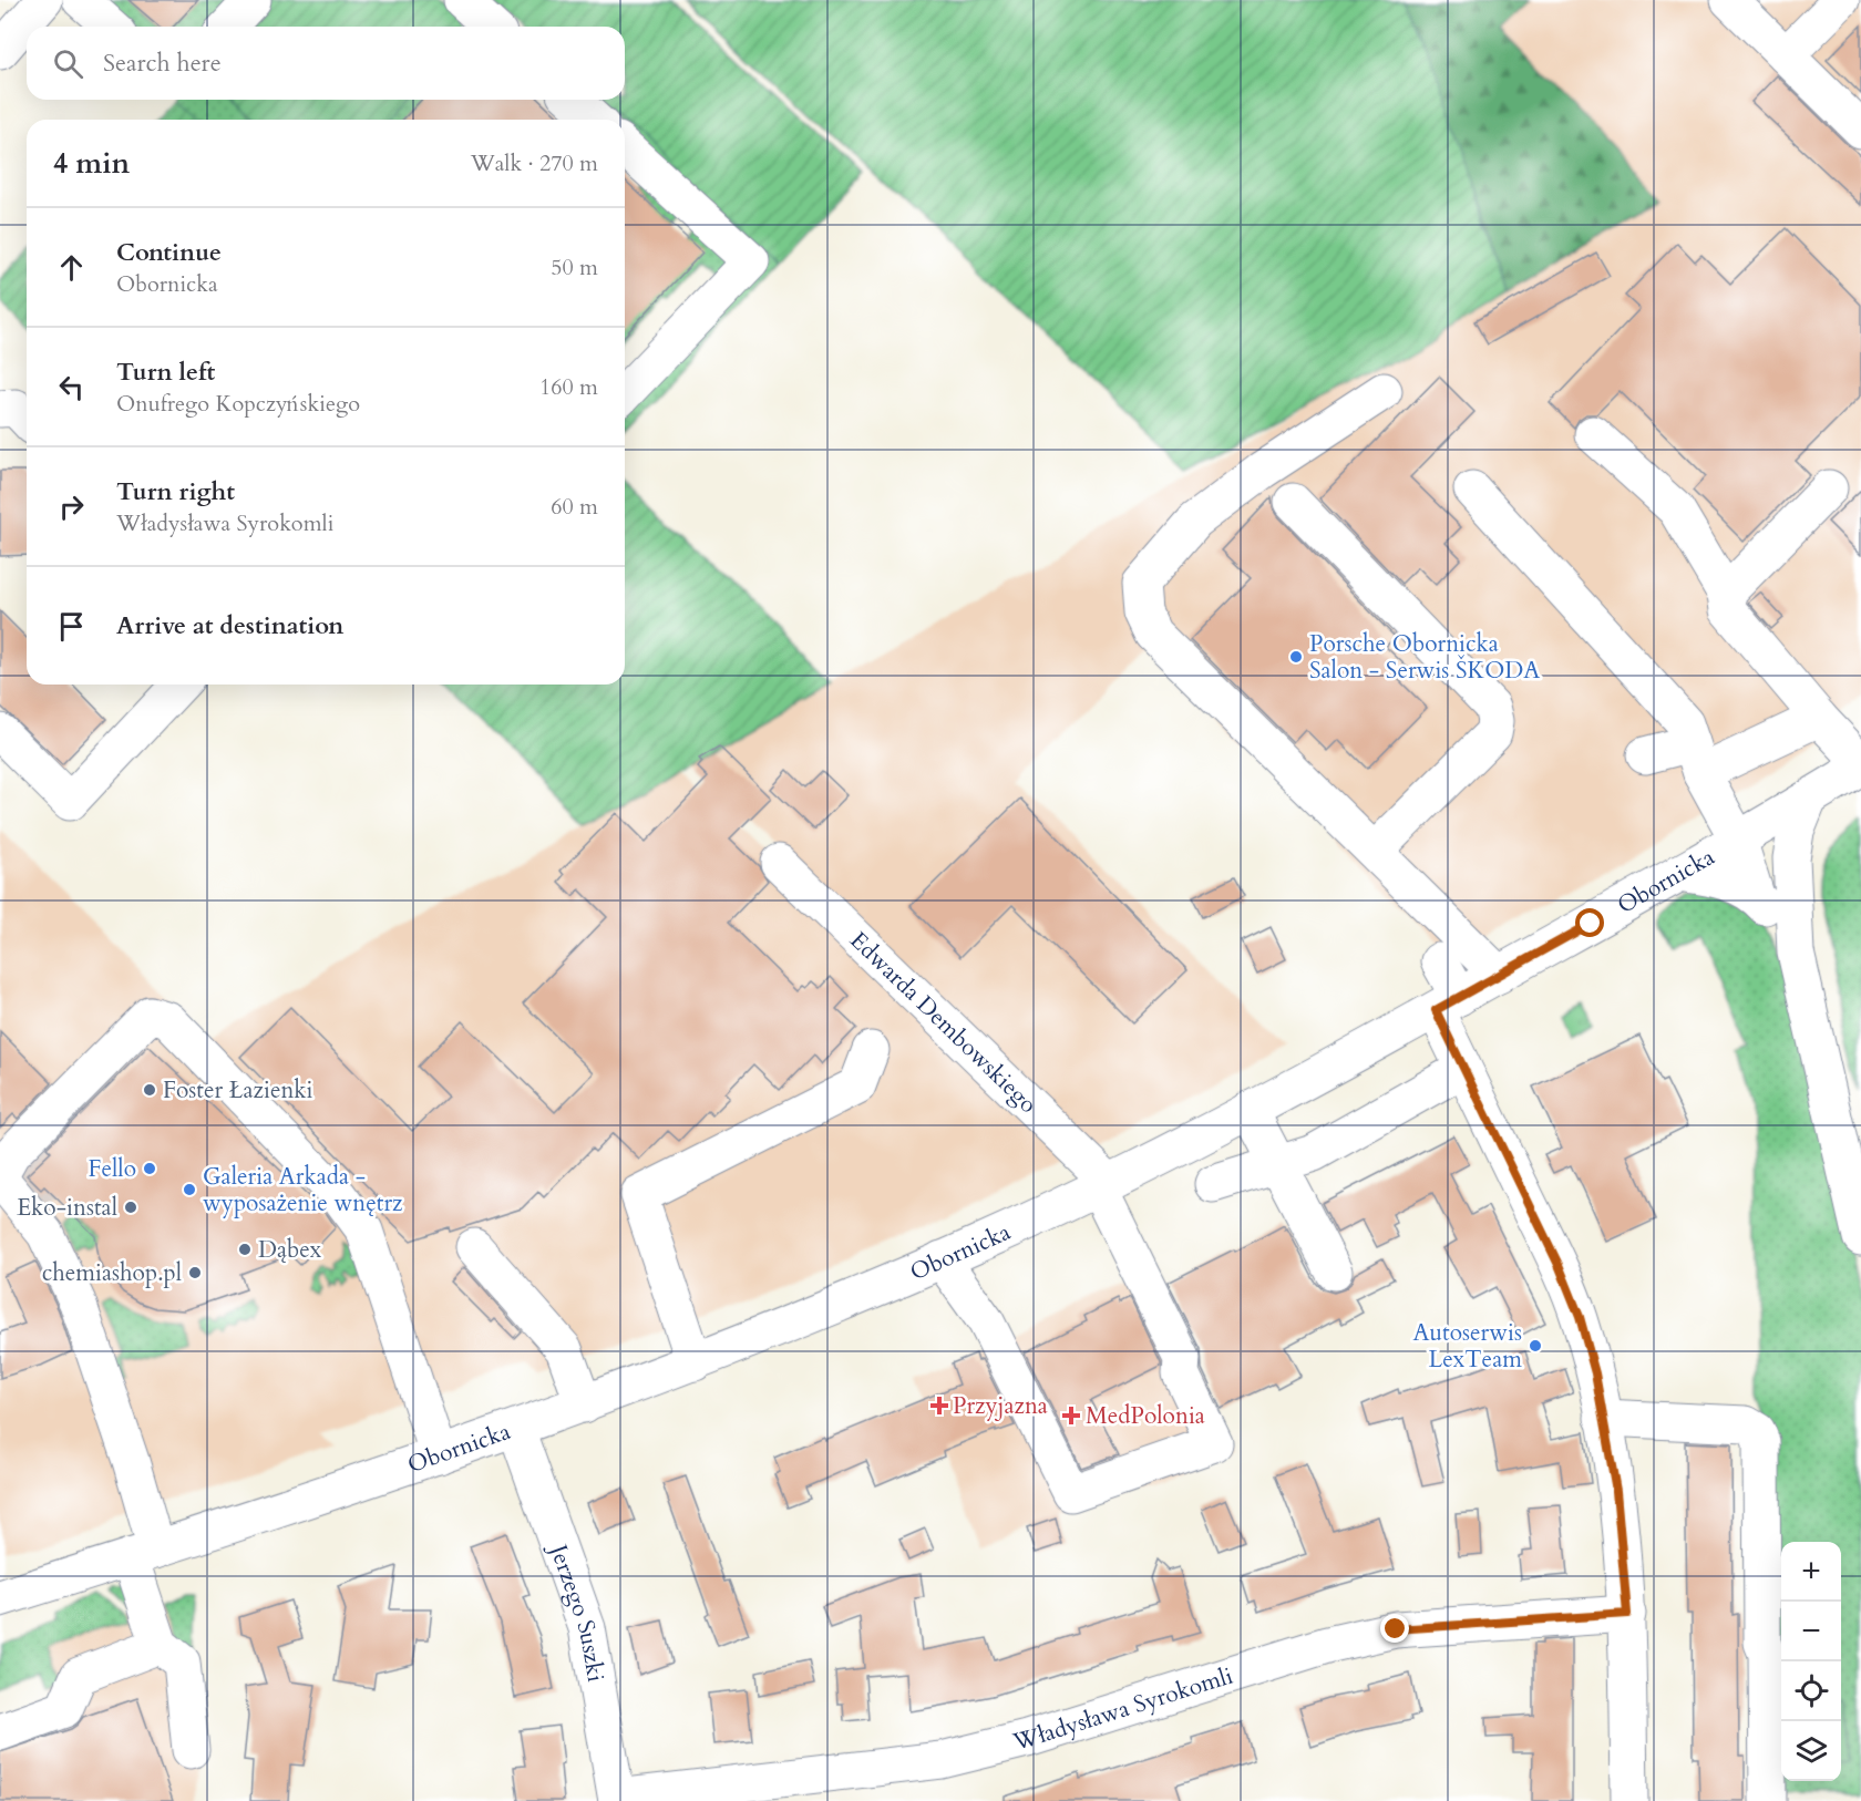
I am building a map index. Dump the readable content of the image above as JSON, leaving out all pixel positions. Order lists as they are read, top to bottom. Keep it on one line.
{"streets":{"street":["Obornicka","Edwarda Dembowskiego","Jerzego Suszki","Władysława Syrokomli"]},"crossings":[["Obornicka","Edwarda Dembowskiego"],["Obornicka","Jerzego Suszki"],["Jerzego Suszki","Władysława Syrokomli"]],"places":{"other":["Porsche Obornicka Salon - Serwis ŠKODA","Foster Łazienki","Fello","Galeria Arkada - wyposażenie wnętrz","Eko-instal","Dąbex","chemiashop.pl","Autoserwis LexTeam"],"health":["Przyjazna","MedPolonia"]},"page":{"search":"Search here","heading":["4 min","Walk · 270 m"],"list":[["Continue","Obornicka","50 m"],["Turn left","Onufrego Kopczyńskiego","160 m"],["Turn right","Władysława Syrokomli","60 m"],"Arrive at destination"],"map_buttons":["+","−"]}}
